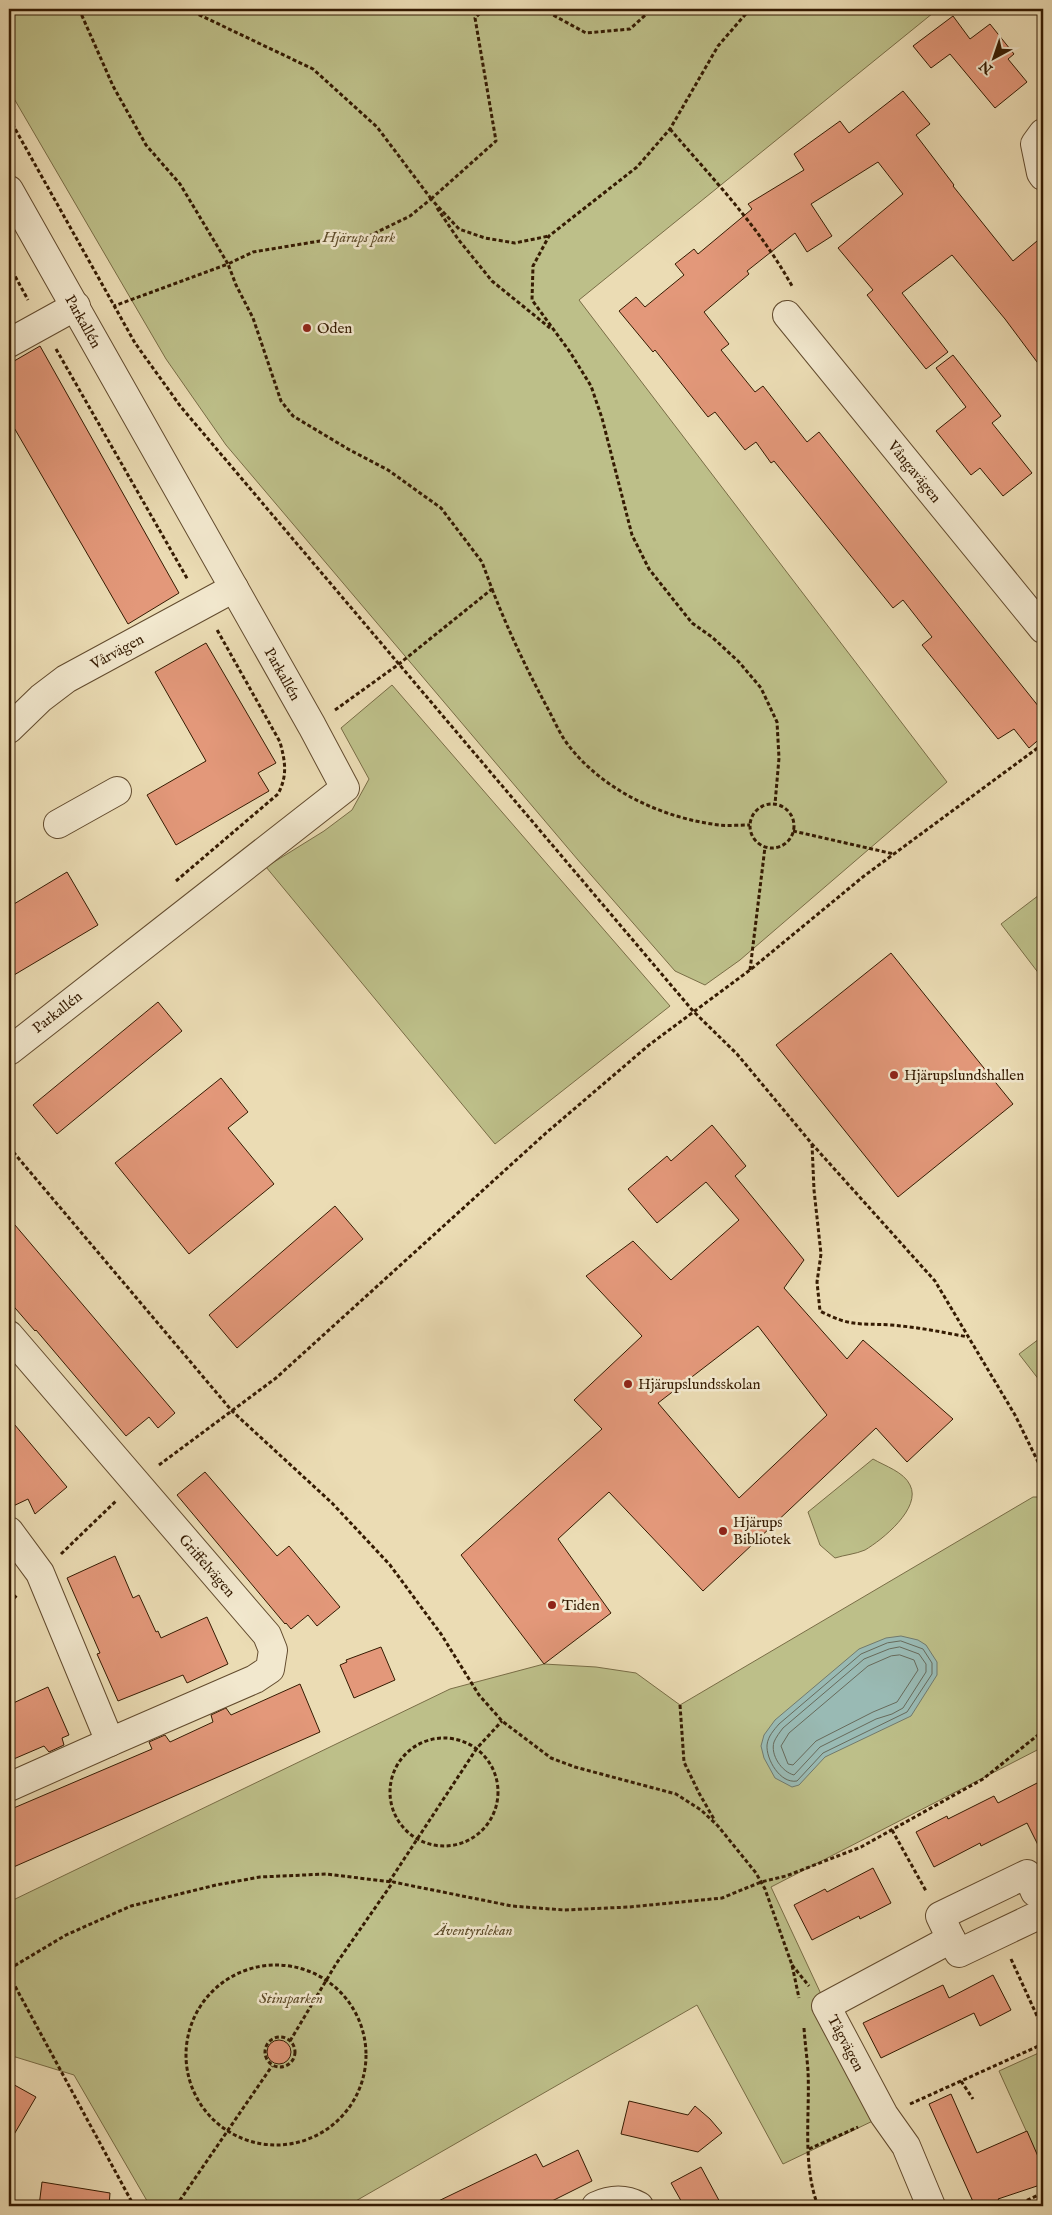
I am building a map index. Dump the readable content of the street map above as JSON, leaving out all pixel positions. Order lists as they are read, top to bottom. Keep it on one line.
{"streets":{"street":["Parkallén","Vångavägen","Vårvägen","Griffelvägen","Tågvägen"]},"crossings":[["Parkallén","Vårvägen"]],"parks":["Hjärups park","Äventyrslekan","Stinsparken"],"places":["Oden","Hjärupslundshallen","Hjärupslundsskolan","Hjärups Bibliotek","Tiden"],"north":"bottom left"}
